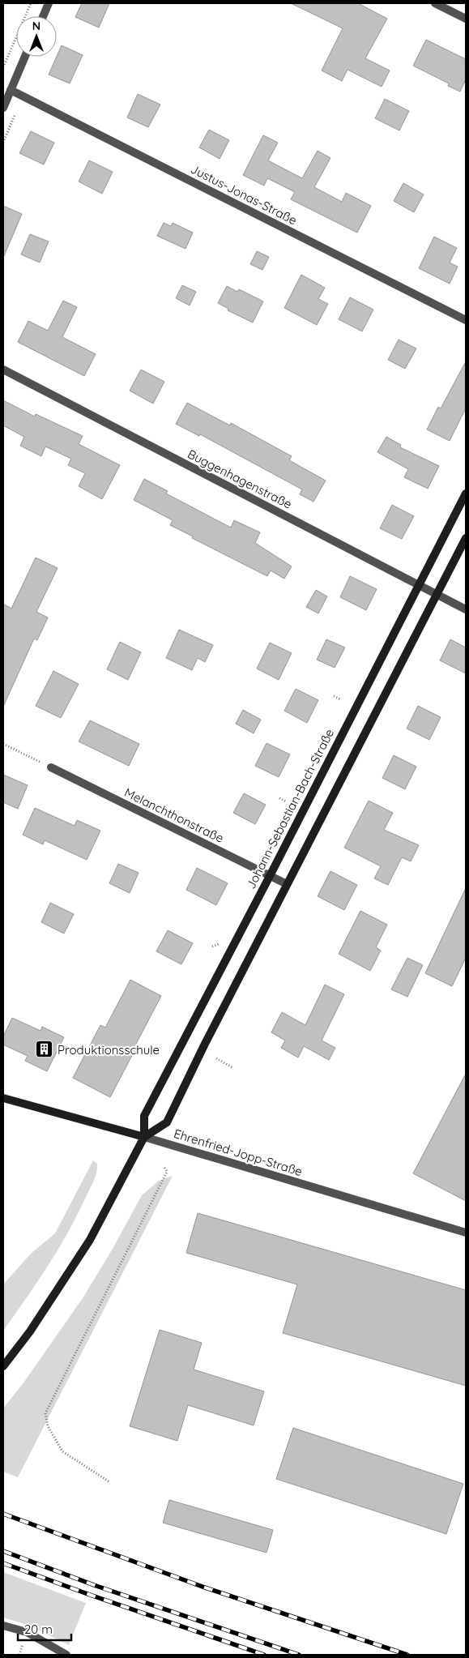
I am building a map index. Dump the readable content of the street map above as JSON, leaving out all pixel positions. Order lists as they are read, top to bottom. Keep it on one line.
{"streets":{"street":["Justus-Jonas-Straße","Buggenhagenstraße","Johann-Sebastian-Bach-Straße","Melanchthonstraße","Ehrenfried-Jopp-Straße"]},"crossings":[["Buggenhagenstraße","Johann-Sebastian-Bach-Straße"],["Johann-Sebastian-Bach-Straße","Melanchthonstraße"],["Johann-Sebastian-Bach-Straße","Ehrenfried-Jopp-Straße"]],"places":{"building":["Produktionsschule"]},"scale_bar":"20 m","north":"top"}
